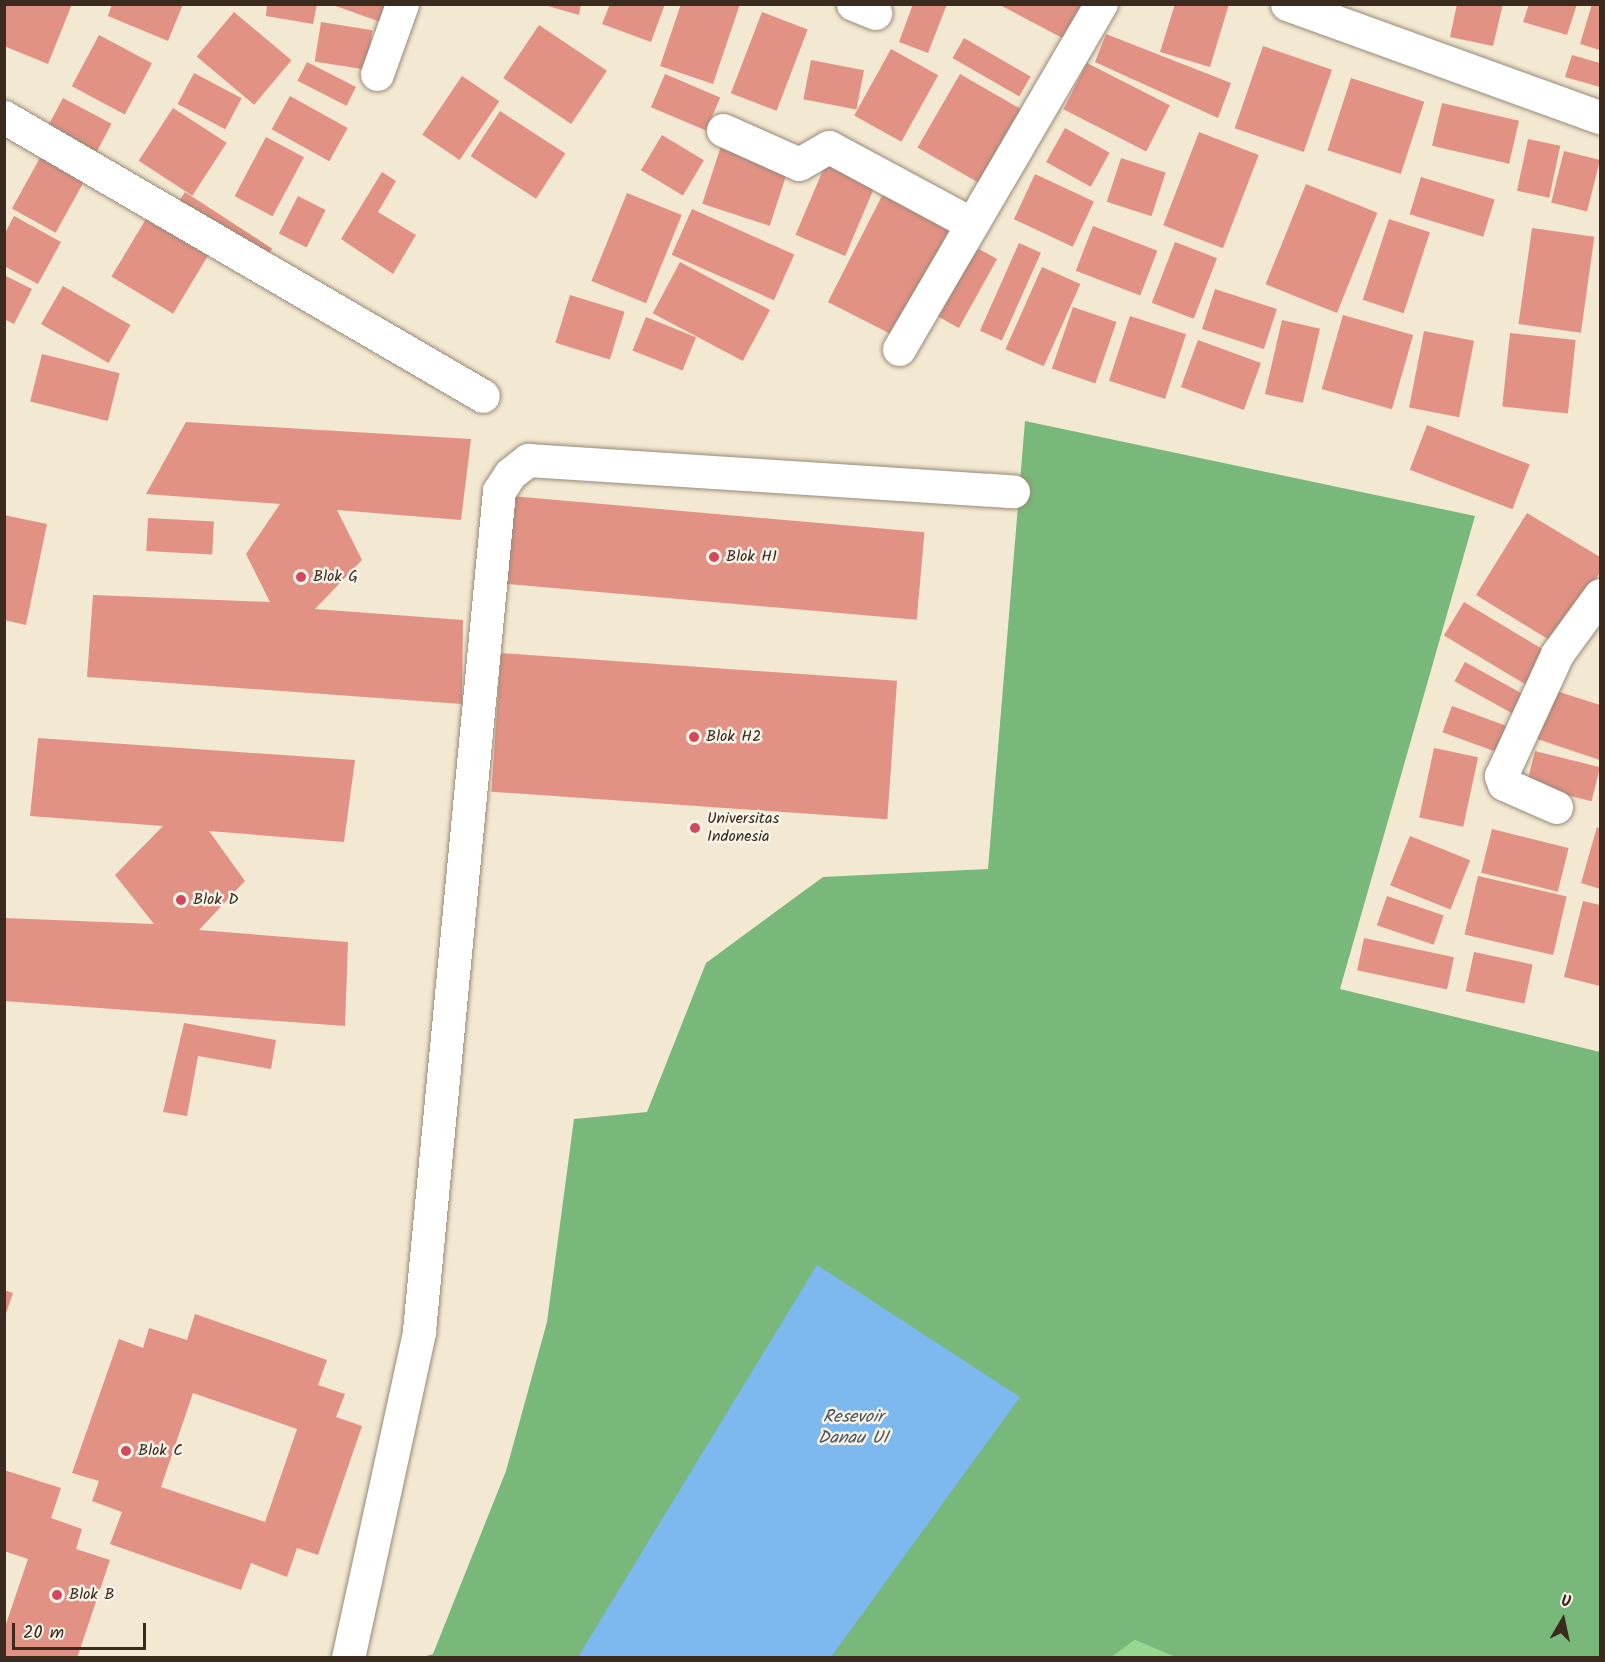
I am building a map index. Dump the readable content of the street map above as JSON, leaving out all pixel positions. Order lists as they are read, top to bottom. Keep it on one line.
{"water":["Resevoir Danau UI"],"places":["Blok H1","Blok G","Blok H2","Universitas Indonesia","Blok D","Blok C","Blok B"],"scale_bar":"20 m","north":"top"}
